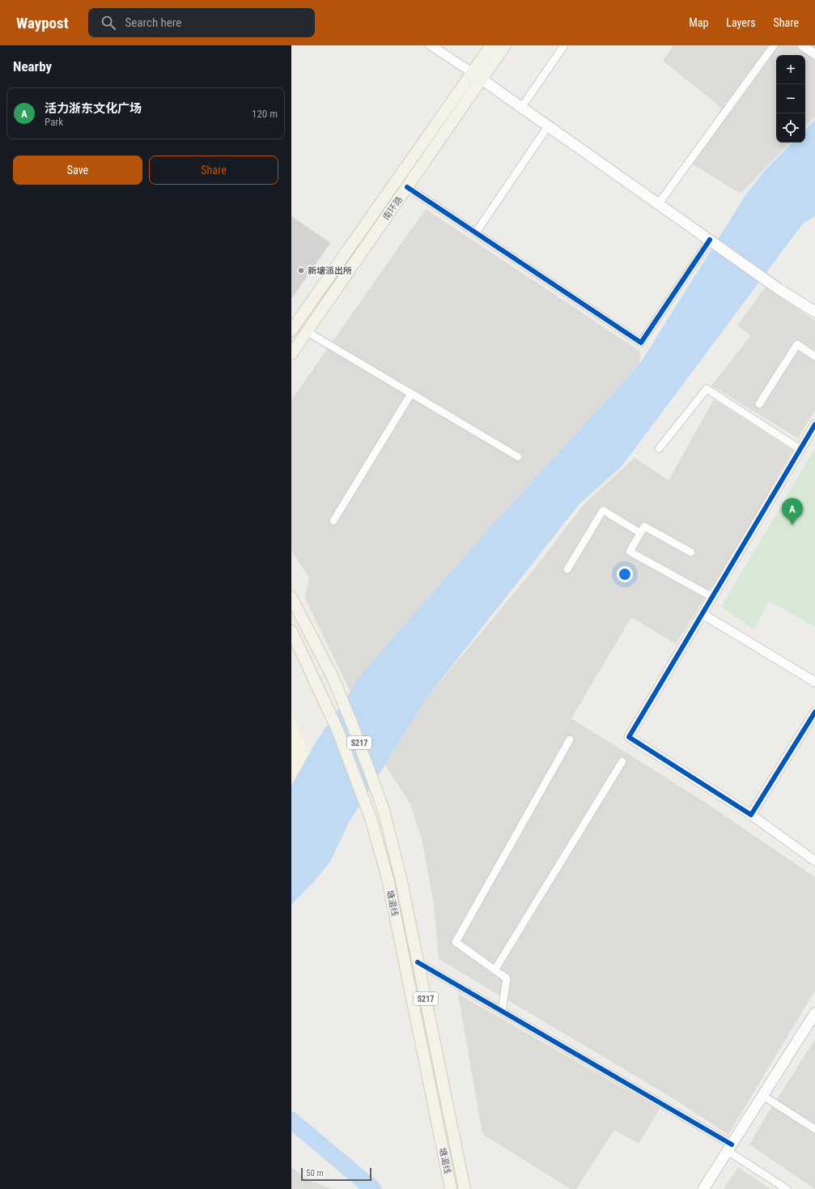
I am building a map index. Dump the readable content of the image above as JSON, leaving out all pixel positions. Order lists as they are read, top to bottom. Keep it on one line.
{"streets":{"main road":["南环路","S217","塘湄线"]},"places":["新塘派出所"],"scale_bar":"50 m","page":{"header":"Waypost","search":"Search here","nav":["Map","Layers","Share"],"heading":"Nearby","map_buttons":["+","−"],"list":[{"mark":"A","name":"活力浙东文化广场","note":"Park","value":"120 m"}],"buttons":["Save","Share"],"pins":"A","scale":"50 m"}}
